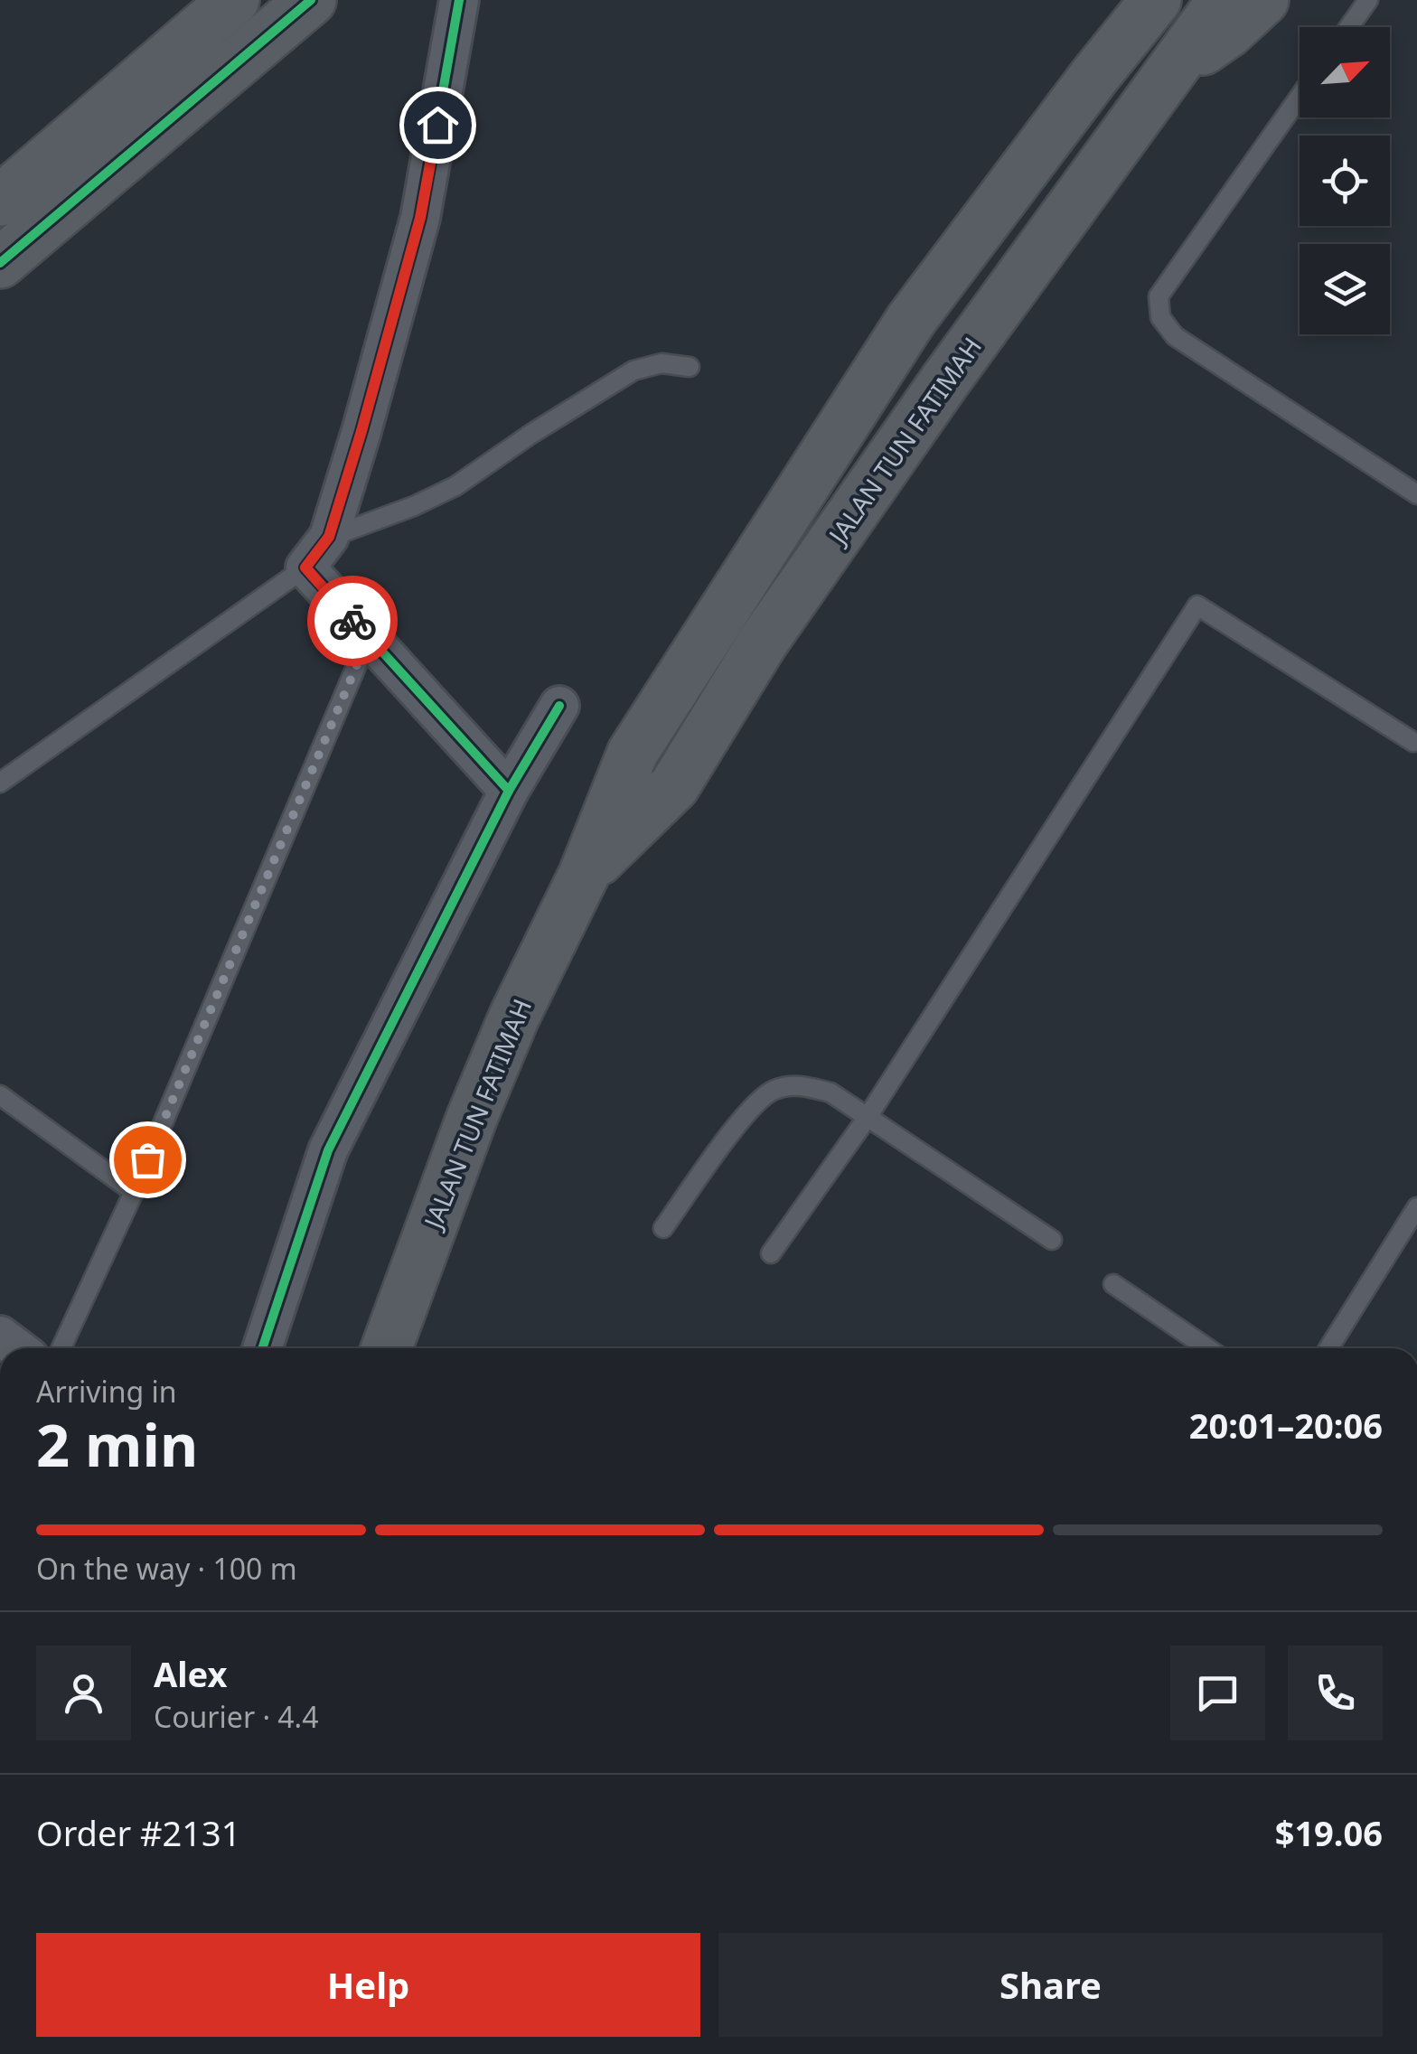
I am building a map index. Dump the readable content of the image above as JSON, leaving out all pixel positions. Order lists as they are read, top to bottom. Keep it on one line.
{"streets":{"main road":["JALAN TUN FATIMAH"]},"north":"top right","page":{"heading":["2 min","Arriving in","20:01–20:06"],"panel":["Alex","Courier · 4.4","Order #2131","$19.06"],"bar":"On the way · 100 m","buttons":["Help","Share"]}}
